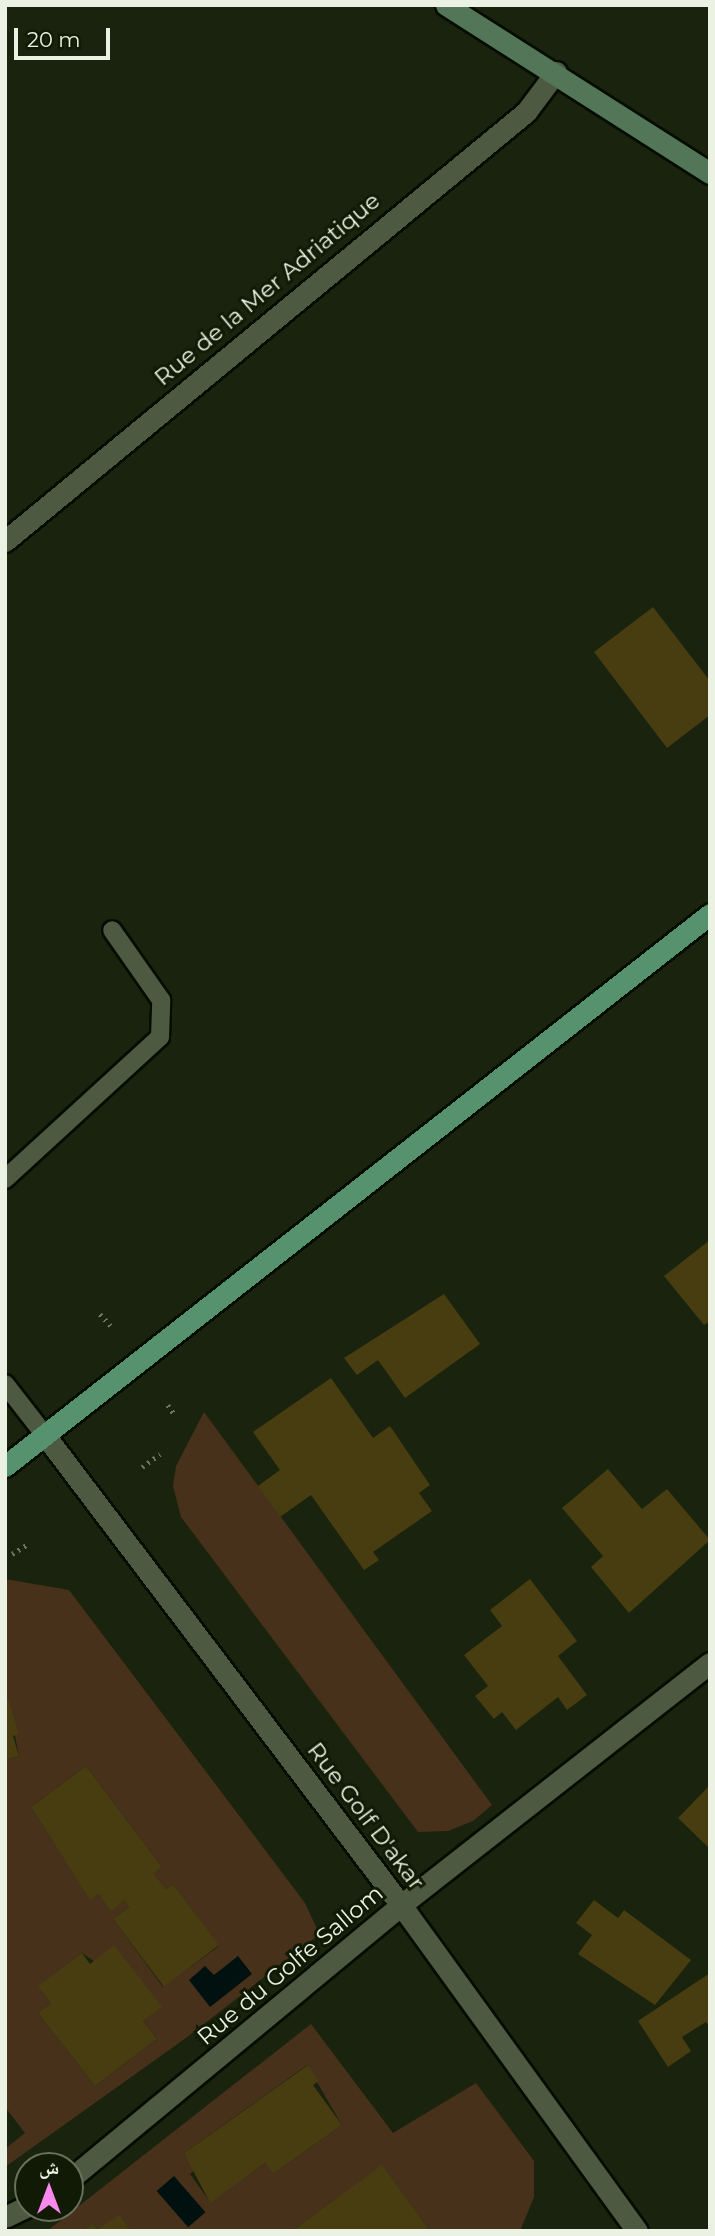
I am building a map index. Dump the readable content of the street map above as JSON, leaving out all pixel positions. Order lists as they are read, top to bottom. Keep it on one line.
{"streets":{"street":["Rue de la Mer Adriatique","Rue Golf D'akar","Rue du Golfe Sallom"]},"crossings":[["Rue Golf D'akar","Rue du Golfe Sallom"]],"scale_bar":"20 m","north":"top"}
